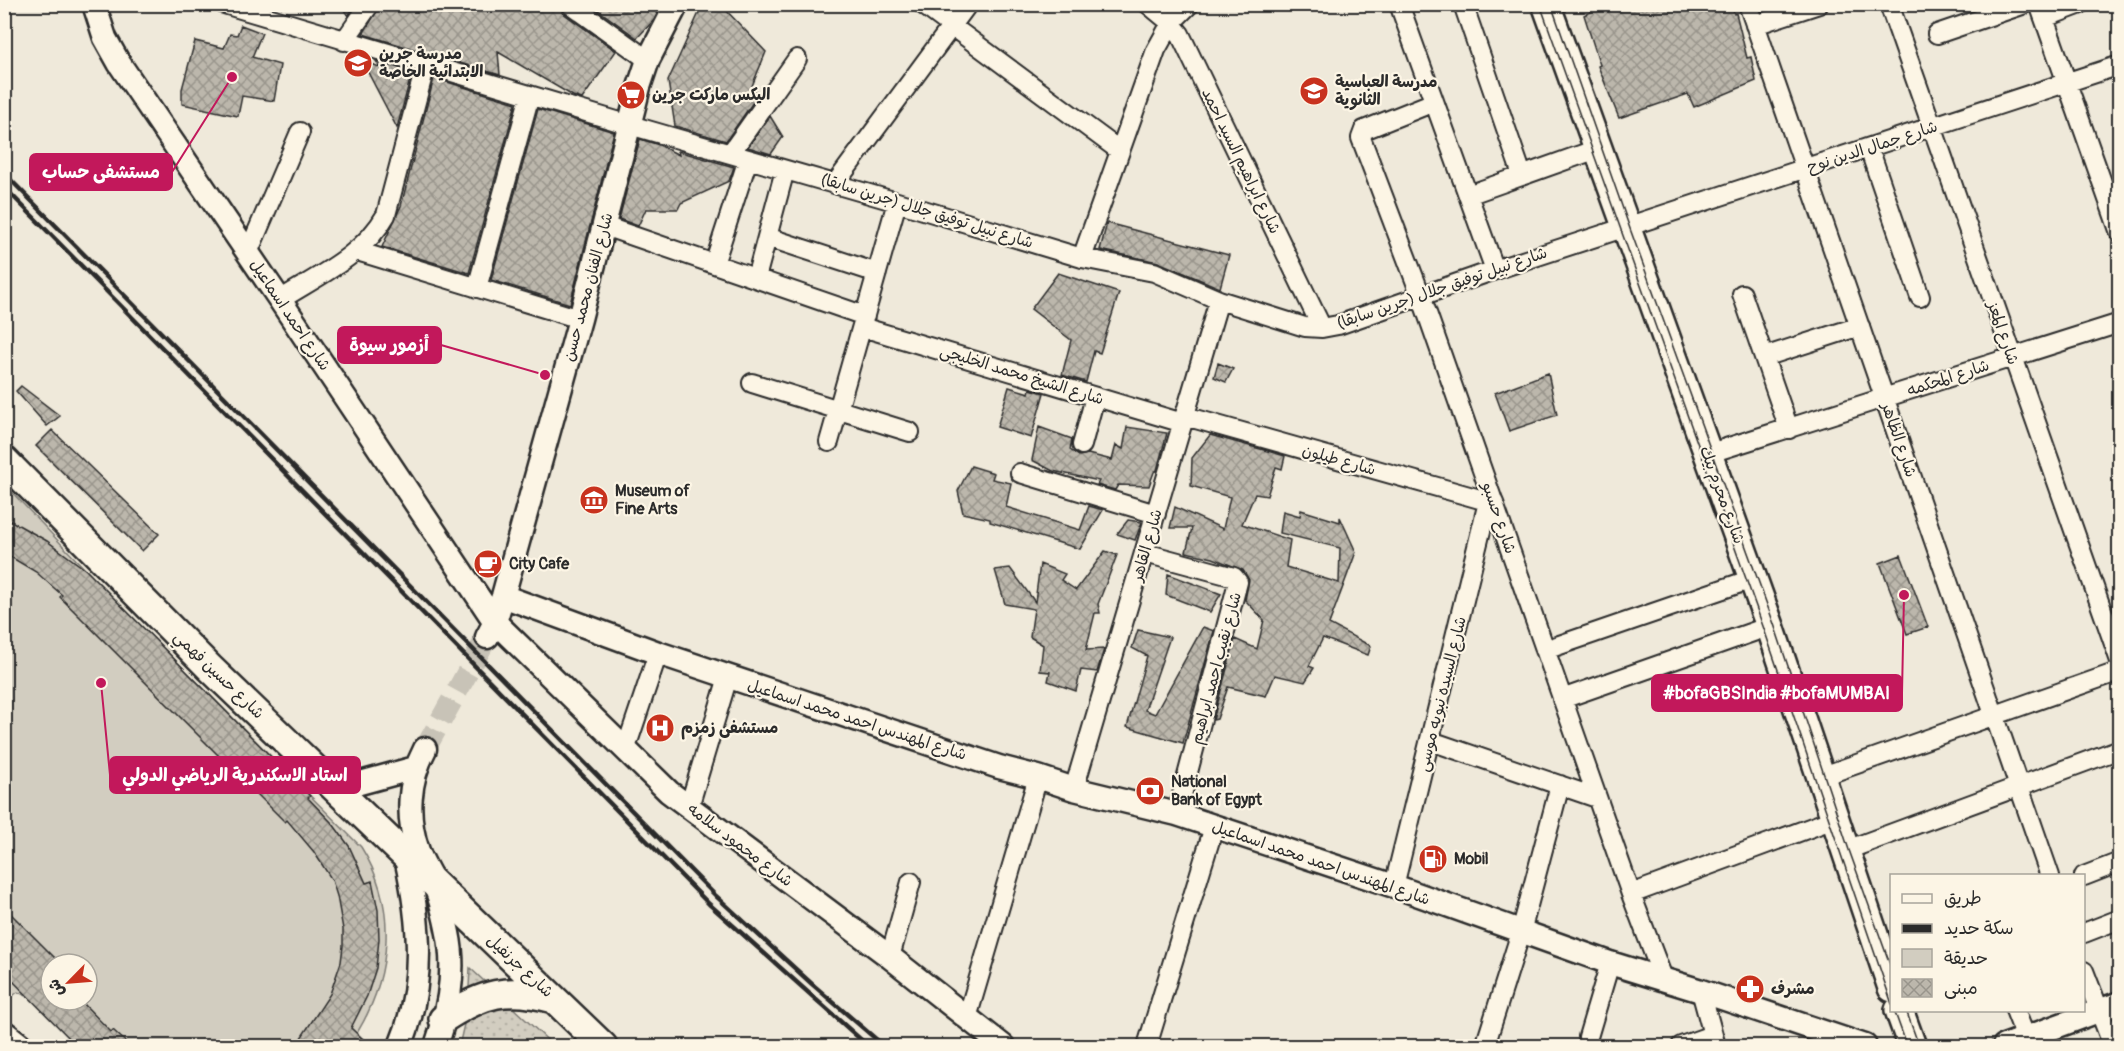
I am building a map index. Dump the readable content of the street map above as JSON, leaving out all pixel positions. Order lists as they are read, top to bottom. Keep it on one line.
{"streets":{"main road":["شارع محرم بيك","شارع حسين فهمي","شارع جرنفيل"],"street":["شارع جمال الدين نوح","شارع ابراهيم السيد احمد","شارع نبيل توفيق جلال (جرين سابقا)","شارع الفنان محمد حسن","شارع احمد اسماعيل","شارع المعز","شارع الشيخ محمد الخليجى","شارع المحكمه","شارع الظاهر","شارع طيلون","شارع حسبو","شارع القاهر","شارع نقيب احمد ابراهيم","شارع السيده نبويه موسى","شارع المهندس احمد محمد اسماعيل","شارع محمود سلامه"]},"crossings":[["شارع جمال الدين نوح","شارع نبيل توفيق جلال (جرين سابقا)"],["شارع جمال الدين نوح","شارع المعز"],["شارع جمال الدين نوح","شارع الظاهر"],["شارع جمال الدين نوح","شارع محرم بيك"],["شارع ابراهيم السيد احمد","شارع نبيل توفيق جلال (جرين سابقا)"],["شارع نبيل توفيق جلال (جرين سابقا)","شارع الفنان محمد حسن"],["شارع نبيل توفيق جلال (جرين سابقا)","شارع محرم بيك"],["شارع نبيل توفيق جلال (جرين سابقا)","شارع حسبو"],["شارع نبيل توفيق جلال (جرين سابقا)","شارع القاهر"],["شارع الفنان محمد حسن","شارع احمد اسماعيل"],["شارع الفنان محمد حسن","شارع الشيخ محمد الخليجى"],["شارع الفنان محمد حسن","شارع المهندس احمد محمد اسماعيل"],["شارع الفنان محمد حسن","شارع محمود سلامه"],["شارع احمد اسماعيل","شارع محمود سلامه"],["شارع المعز","شارع المحكمه"],["شارع الشيخ محمد الخليجى","شارع طيلون"],["شارع الشيخ محمد الخليجى","شارع القاهر"],["شارع المحكمه","شارع الظاهر"],["شارع المحكمه","شارع محرم بيك"],["شارع طيلون","شارع حسبو"],["شارع طيلون","شارع القاهر"],["شارع طيلون","شارع السيده نبويه موسى"],["شارع حسبو","شارع السيده نبويه موسى"],["شارع حسبو","شارع المهندس احمد محمد اسماعيل"],["شارع القاهر","شارع نقيب احمد ابراهيم"],["شارع القاهر","شارع المهندس احمد محمد اسماعيل"],["شارع نقيب احمد ابراهيم","شارع المهندس احمد محمد اسماعيل"],["شارع حسين فهمي","شارع جرنفيل"],["شارع السيده نبويه موسى","شارع المهندس احمد محمد اسماعيل"]],"places":{"school or university":["مدرسة جرين الابتدائية الخاصة","مدرسة العباسية الثانوية"],"other":["مستشفى حساب","أزمور سيوة","#bofaGBSIndia #bofaMUMBAI","استاد الاسكندرية الرياضي الدولي"],"supermarket":["اليكس ماركت جرين"],"museum":["Museum of Fine Arts"],"cafe":["City Cafe"],"hospital":["مستشفى زمزم"],"bank":["National Bank of Egypt"],"fuel station":["Mobil"],"pharmacy":["مشرف"]},"legend":["طريق","سكة حديد","حديقة","مبنى"],"north":"bottom left"}
